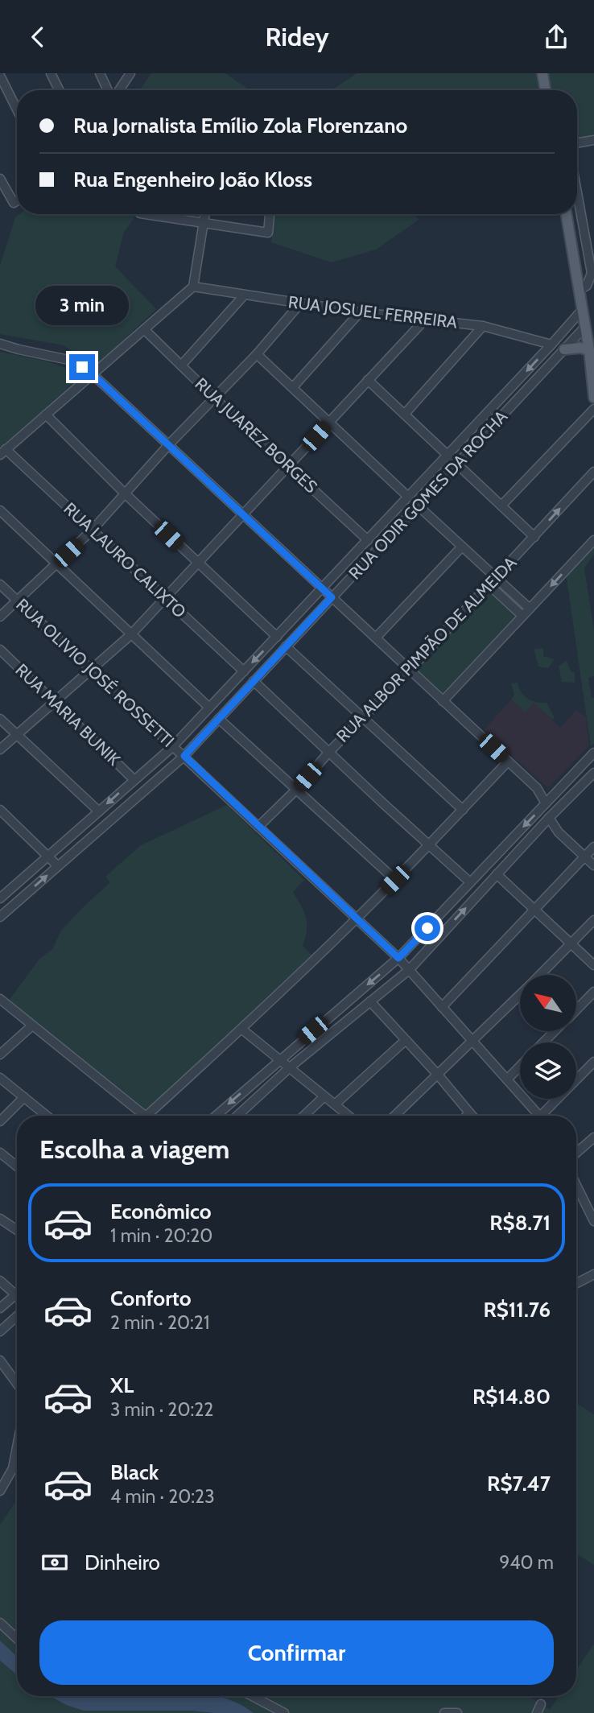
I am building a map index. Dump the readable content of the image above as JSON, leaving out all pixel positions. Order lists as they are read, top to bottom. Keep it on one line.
{"streets":{"street":["RUA JOSUEL FERREIRA","RUA JUAREZ BORGES","RUA ODIR GOMES DA ROCHA","RUA LAURO CALIXTO","RUA ALBOR PIMPÃO DE ALMEIDA","RUA OLIVIO JOSÉ ROSSETTI","RUA MARIA BUNIK"]},"crossings":[["RUA JOSUEL FERREIRA","RUA ODIR GOMES DA ROCHA"],["RUA JUAREZ BORGES","RUA ODIR GOMES DA ROCHA"],["RUA ODIR GOMES DA ROCHA","RUA LAURO CALIXTO"],["RUA ODIR GOMES DA ROCHA","RUA OLIVIO JOSÉ ROSSETTI"],["RUA ODIR GOMES DA ROCHA","RUA MARIA BUNIK"],["RUA ALBOR PIMPÃO DE ALMEIDA","RUA OLIVIO JOSÉ ROSSETTI"]],"north":"top left","page":{"header":"Ridey","banner":["Rua Jornalista Emílio Zola Florenzano","Rua Engenheiro João Kloss"],"bubble":"3 min","heading":"Escolha a viagem","list":[{"name":"Econômico","note":"1 min · 20:20","value":"R$8.71"},{"name":"Conforto","note":"2 min · 20:21","value":"R$11.76"},{"name":"XL","note":"3 min · 20:22","value":"R$14.80"},{"name":"Black","note":"4 min · 20:23","value":"R$7.47"}],"pay":["Dinheiro","940 m"],"buttons":"Confirmar"}}
